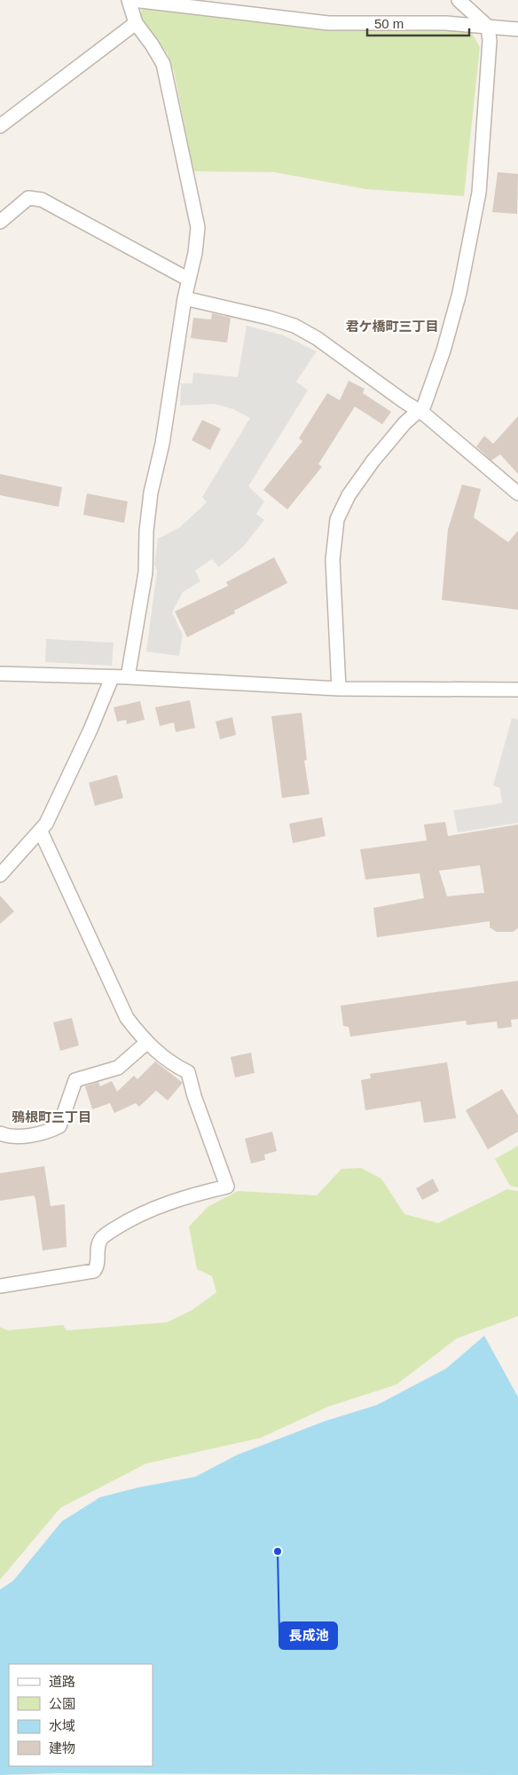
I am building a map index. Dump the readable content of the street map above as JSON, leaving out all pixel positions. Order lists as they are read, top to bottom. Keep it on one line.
{"districts":["君ケ橋町三丁目","鴉根町三丁目"],"places":["長成池"],"legend":["道路","公園","水域","建物"],"scale_bar":"50 m"}
